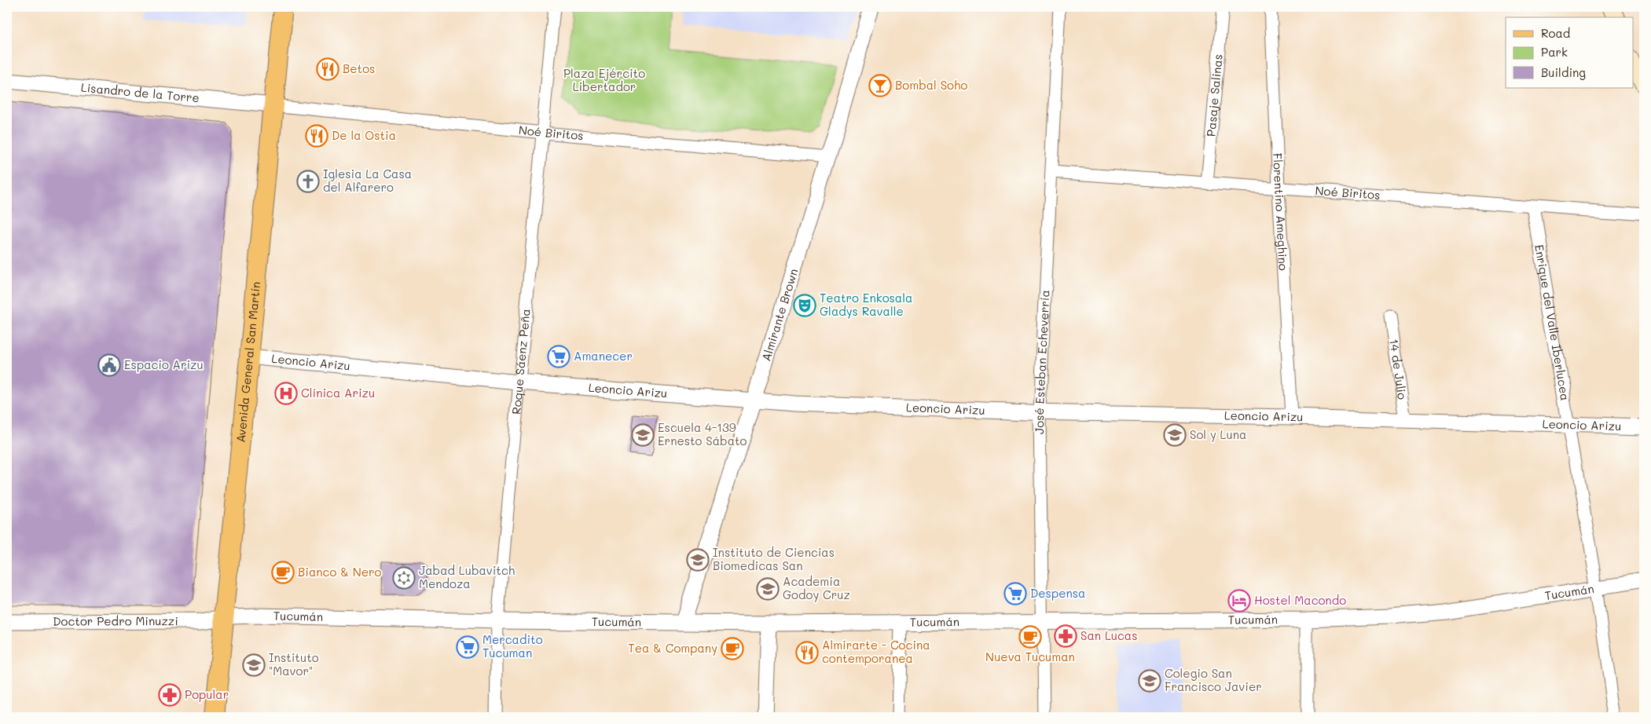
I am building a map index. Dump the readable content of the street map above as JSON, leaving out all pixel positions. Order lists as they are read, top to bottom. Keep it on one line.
{"streets":{"main road":["Avenida General San Martín"],"street":["Lisandro de la Torre","Pasaje Salinas","Noé Biritos","Florentino Ameghino","Almirante Brown","Enrique del Valle Iberlucea","Roque Sáenz Peña","José Esteban Echeverría","Leoncio Arizu","14 de Julio","Tucumán","Doctor Pedro Minuzzi"]},"crossings":[["Lisandro de la Torre","Noé Biritos"],["Lisandro de la Torre","Avenida General San Martín"],["Pasaje Salinas","Noé Biritos"],["Noé Biritos","Florentino Ameghino"],["Noé Biritos","Almirante Brown"],["Noé Biritos","Enrique del Valle Iberlucea"],["Noé Biritos","Avenida General San Martín"],["Noé Biritos","Roque Sáenz Peña"],["Noé Biritos","José Esteban Echeverría"],["Florentino Ameghino","Leoncio Arizu"],["Almirante Brown","Leoncio Arizu"],["Almirante Brown","Tucumán"],["Enrique del Valle Iberlucea","Leoncio Arizu"],["Enrique del Valle Iberlucea","Tucumán"],["Avenida General San Martín","Leoncio Arizu"],["Avenida General San Martín","Tucumán"],["Avenida General San Martín","Doctor Pedro Minuzzi"],["Roque Sáenz Peña","Leoncio Arizu"],["Roque Sáenz Peña","Tucumán"],["José Esteban Echeverría","Leoncio Arizu"],["José Esteban Echeverría","Tucumán"],["Leoncio Arizu","14 de Julio"],["Tucumán","Doctor Pedro Minuzzi"]],"parks":["Plaza Ejército Libertador"],"places":{"restaurant":["Betos","De la Ostia","Almirarte - Cocina contemporanea"],"bar":["Bombal Soho"],"church":["Iglesia La Casa del Alfarero"],"theatre":["Teatro Enkosala Gladys Ravalle"],"supermarket":["Amanecer","Despensa","Mercadito Tucuman"],"public building":["Espacio Arizu"],"hospital":["Clínica Arizu"],"school or university":["Escuela 4-139 Ernesto Sábato","Sol y Luna","Instituto de Ciencias Biomedicas San","Academia Godoy Cruz","Instituto \"Mavor\"","Colegio San Francisco Javier"],"cafe":["Bianco & Nero","Nueva Tucuman","Tea & Company"],"synagogue":["Jabad Lubavitch Mendoza"],"hotel":["Hostel Macondo"],"pharmacy":["San Lucas","Popular"]},"legend":["Road","Park","Building"]}
